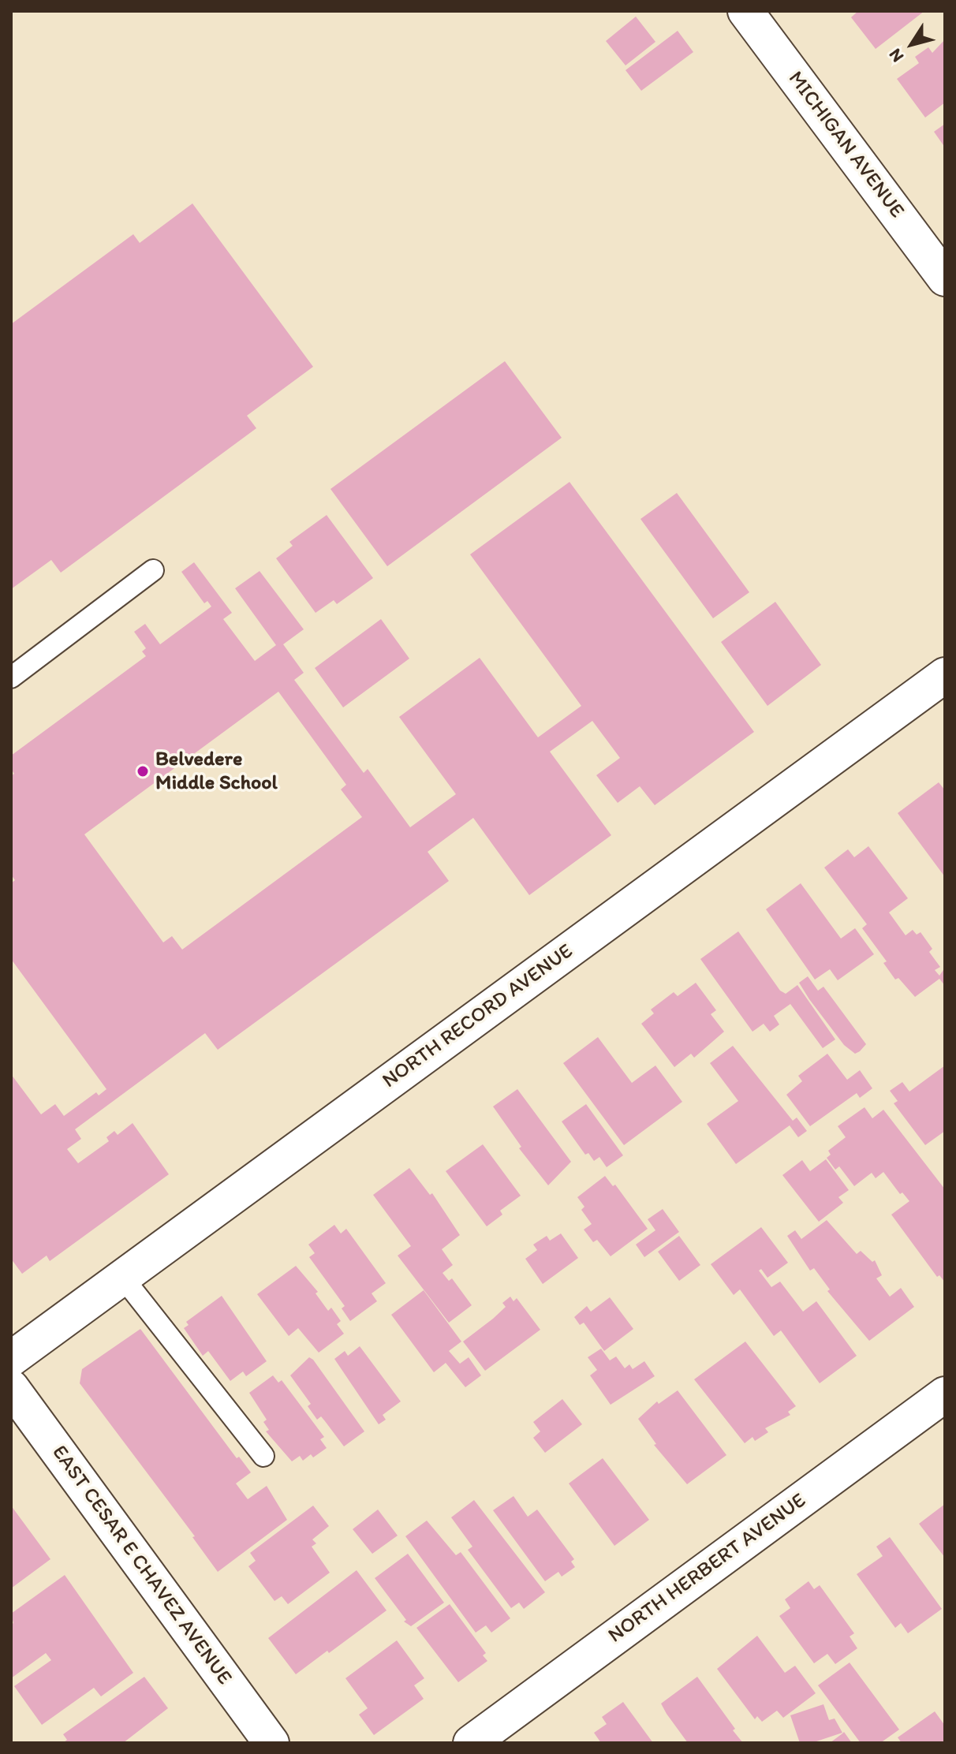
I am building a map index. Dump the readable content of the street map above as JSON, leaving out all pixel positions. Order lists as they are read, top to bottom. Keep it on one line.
{"streets":{"street":["MICHIGAN AVENUE","NORTH RECORD AVENUE","EAST CESAR E CHAVEZ AVENUE","NORTH HERBERT AVENUE"]},"places":["Belvedere Middle School"],"north":"bottom left"}
